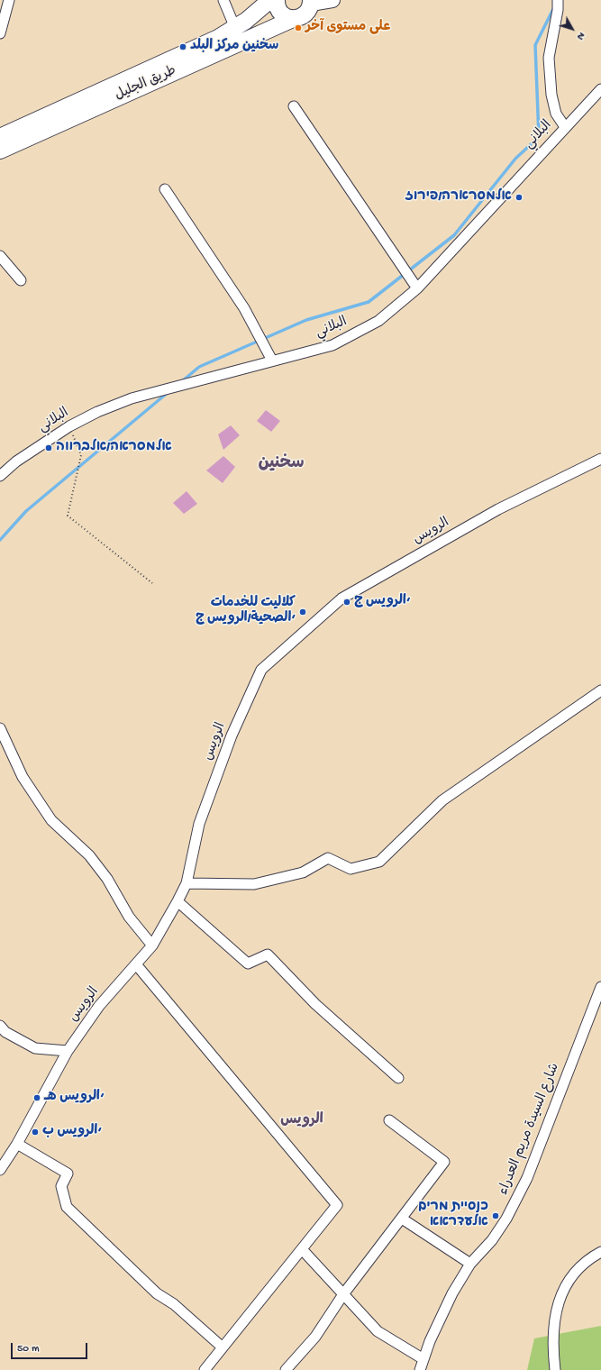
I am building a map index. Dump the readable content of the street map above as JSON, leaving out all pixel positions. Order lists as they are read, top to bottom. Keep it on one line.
{"streets":{"main road":["طريق الجليل"],"street":["البلاني","الرويس","شارع السيدة مريم العدراء"]},"districts":["سخنين","الرويس"],"places":["على مستوى آخر","سخنين مركز البلد","אלמסרארה/פירוז","אלמסראה/אלברווה","الرويس ج‘","كلاليت للخدمات الصحية/الرويس ج‘","الرويس هـ‘","الرويس ب‘","כנסיית מרים אלעדראא"],"scale_bar":"50 m","north":"bottom right"}
